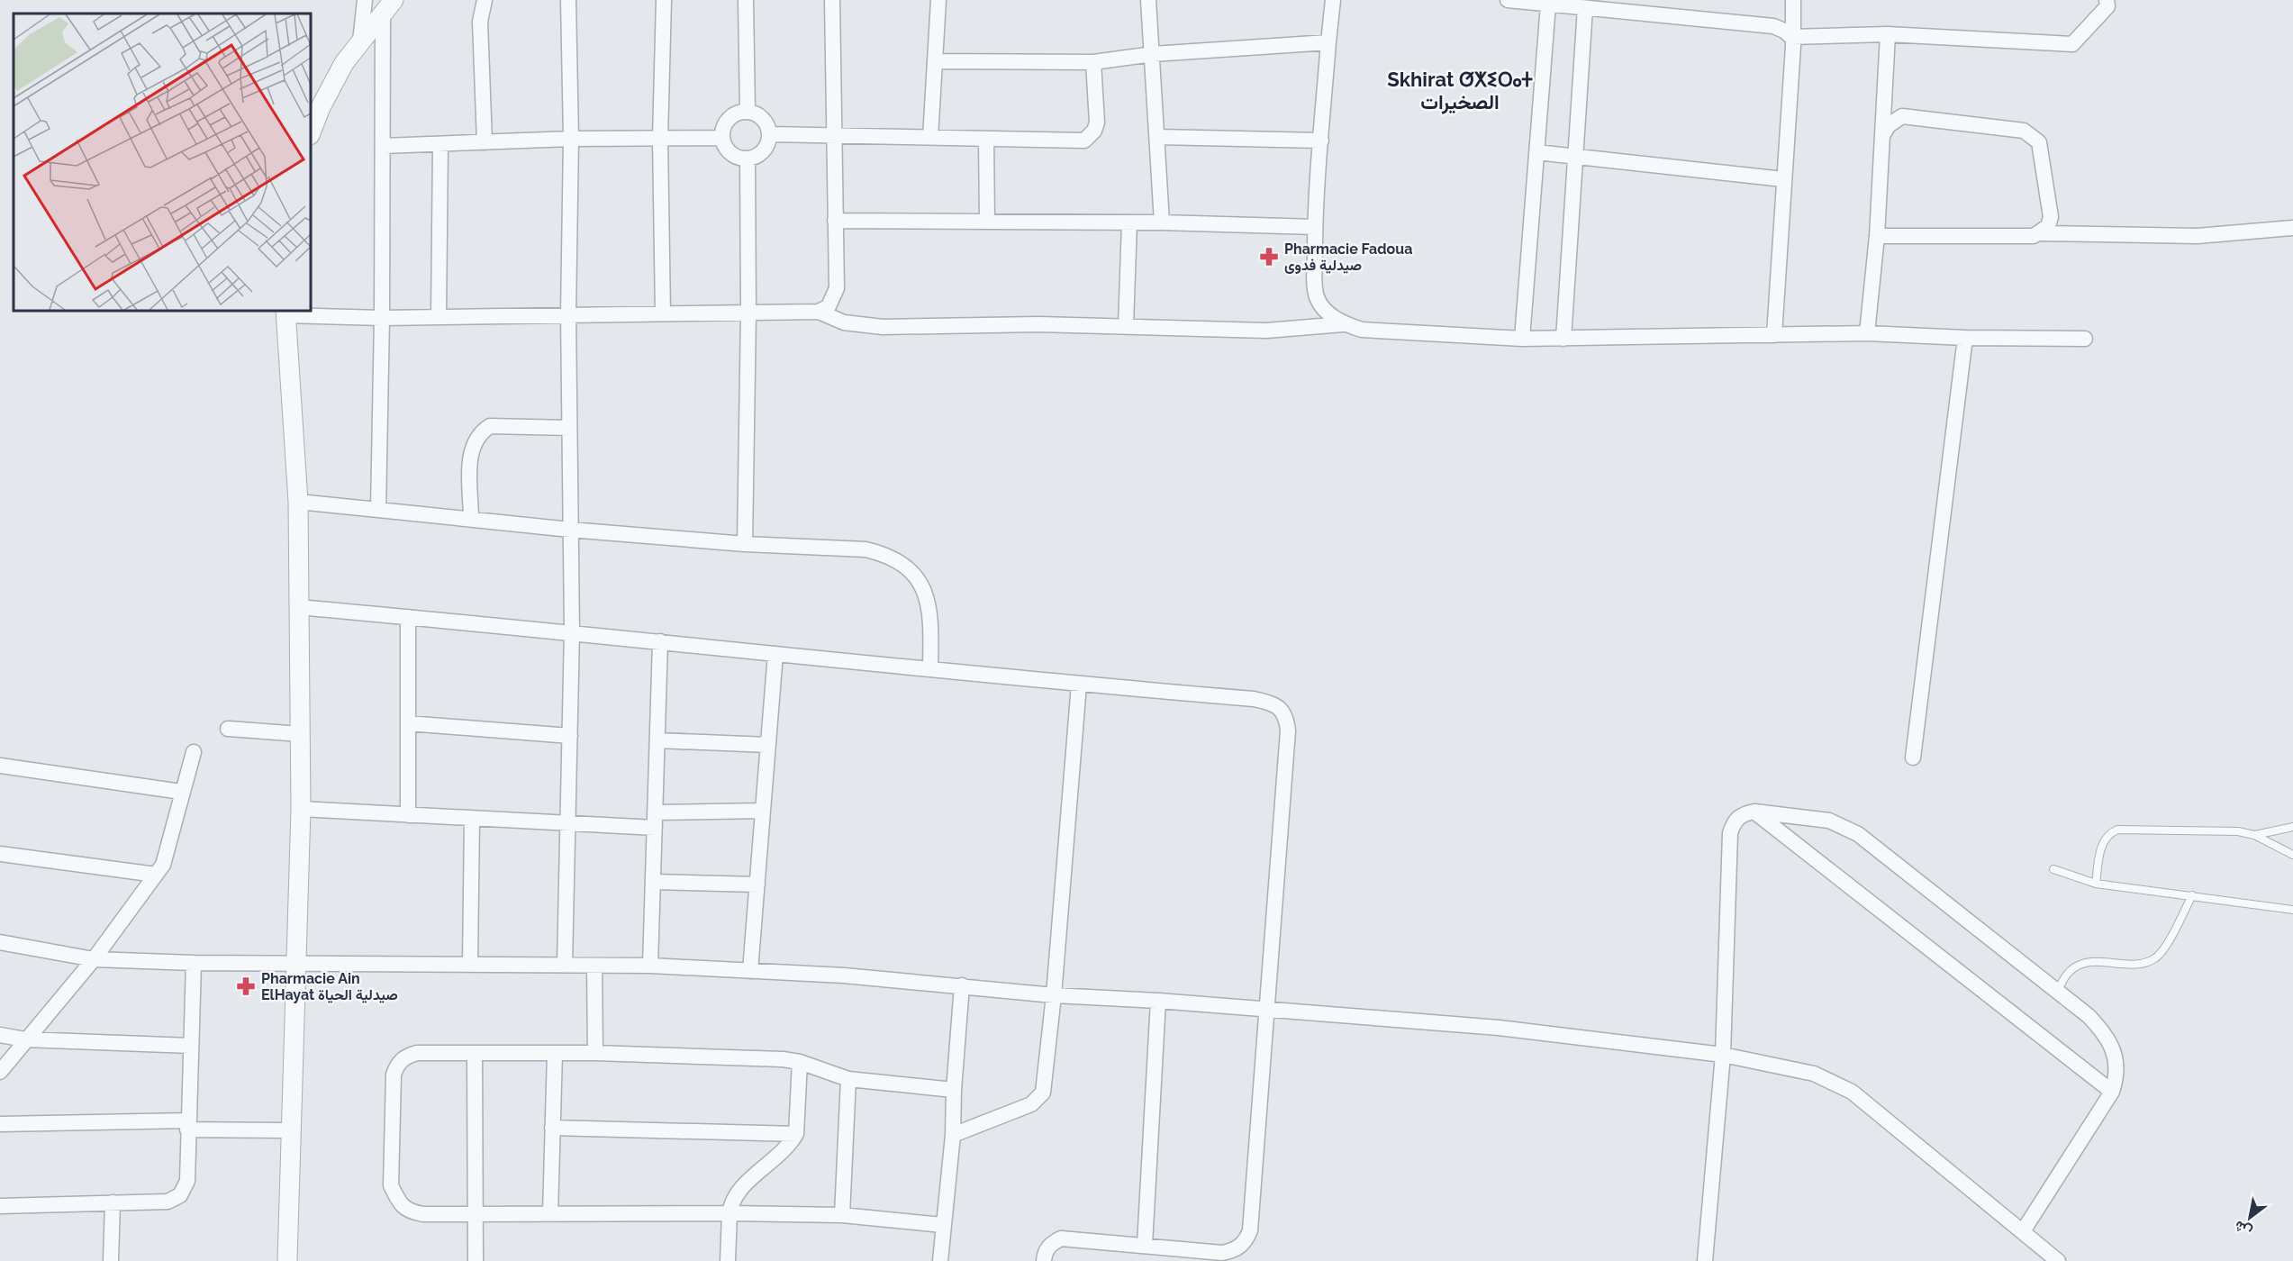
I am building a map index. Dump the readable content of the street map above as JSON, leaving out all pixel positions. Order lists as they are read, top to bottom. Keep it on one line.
{"districts":["Skhirat ⵚⵅⵉⵔⴰⵜ الصخيرات"],"places":{"pharmacy":["Pharmacie Fadoua صيدلية فدوى","Pharmacie Ain ElHayat صيدلية الحياة"]},"north":"bottom left"}
